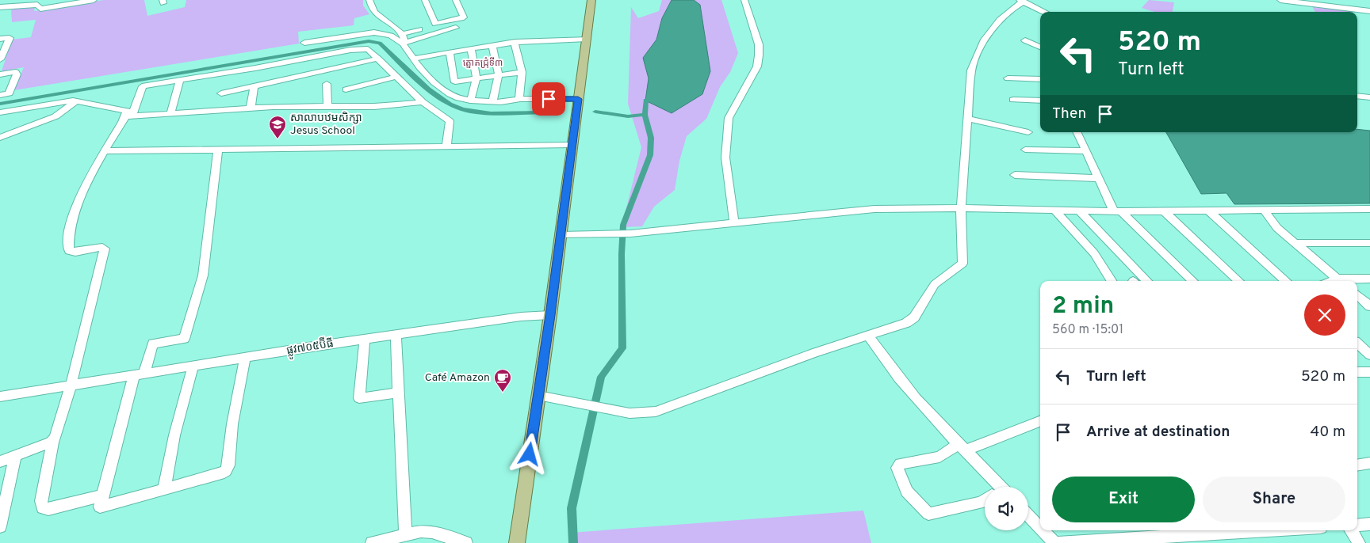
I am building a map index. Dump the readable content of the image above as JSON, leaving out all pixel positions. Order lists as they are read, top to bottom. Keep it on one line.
{"streets":{"street":["ផ្លូវ៧០៥ប៊ីធី"]},"districts":["ត្នោតជ្រុំទី៣"],"places":{"school or university":["សាលាបឋមសិក្សា Jesus School"],"cafe":["Café Amazon"]},"page":{"turn":["520 m","Turn left"],"then":"Then","heading":["2 min","560 m · 15:01"],"list":[{"name":"Turn left","value":"520 m"},{"name":"Arrive at destination","value":"40 m"}],"buttons":["Exit","Share"]}}
